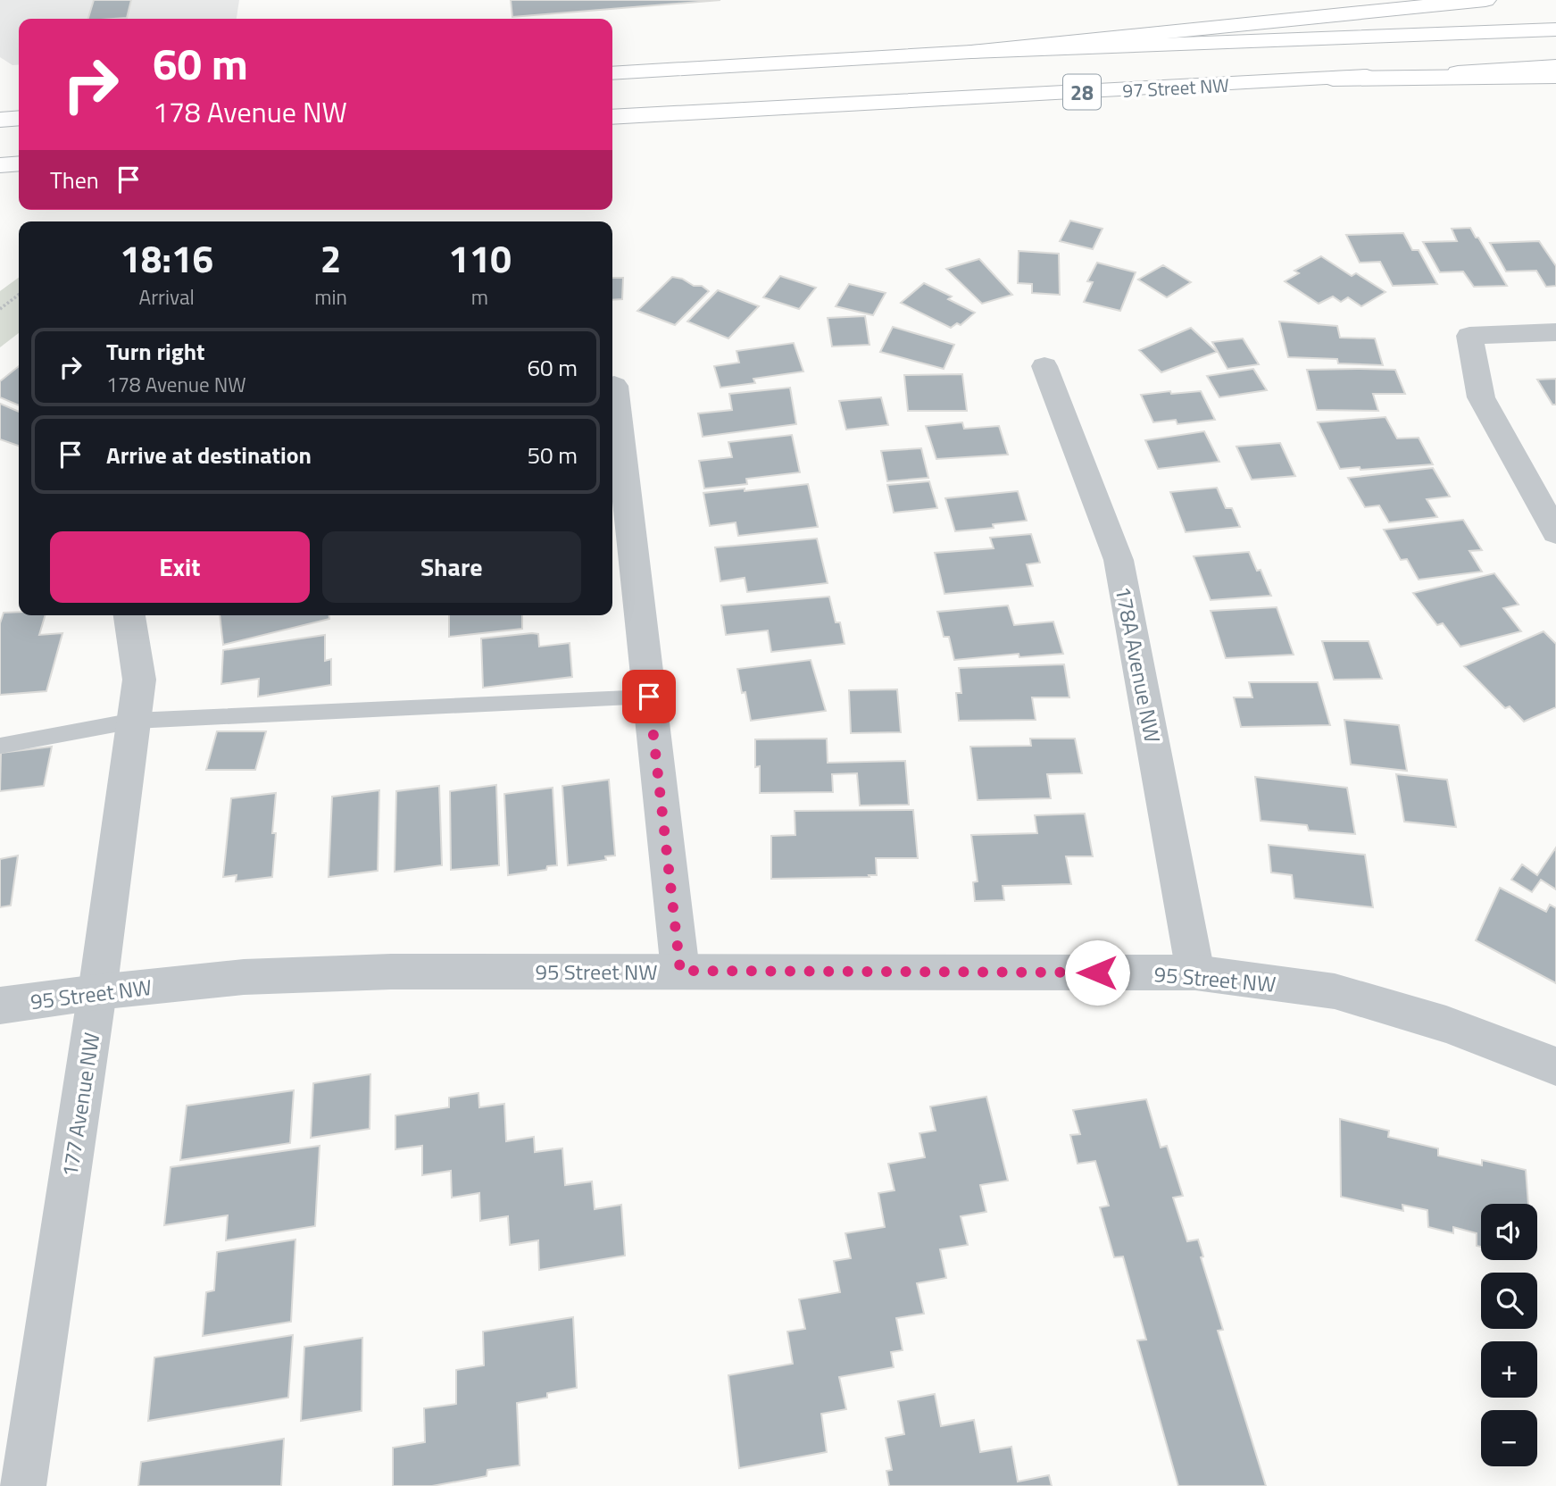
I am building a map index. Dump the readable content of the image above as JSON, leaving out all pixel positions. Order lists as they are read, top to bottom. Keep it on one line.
{"streets":{"main road":["97 Street NW","28"],"street":["178A Avenue NW","95 Street NW","177 Avenue NW"]},"crossings":[["178A Avenue NW","95 Street NW"],["95 Street NW","177 Avenue NW"]],"page":{"turn":["60 m","178 Avenue NW"],"then":"Then","eta":["18:16","Arrival","2","min","110","m"],"list":[{"name":"Turn right","note":"178 Avenue NW","value":"60 m"},{"name":"Arrive at destination","value":"50 m"}],"buttons":["Exit","Share"],"map_buttons":["+","−"]}}
